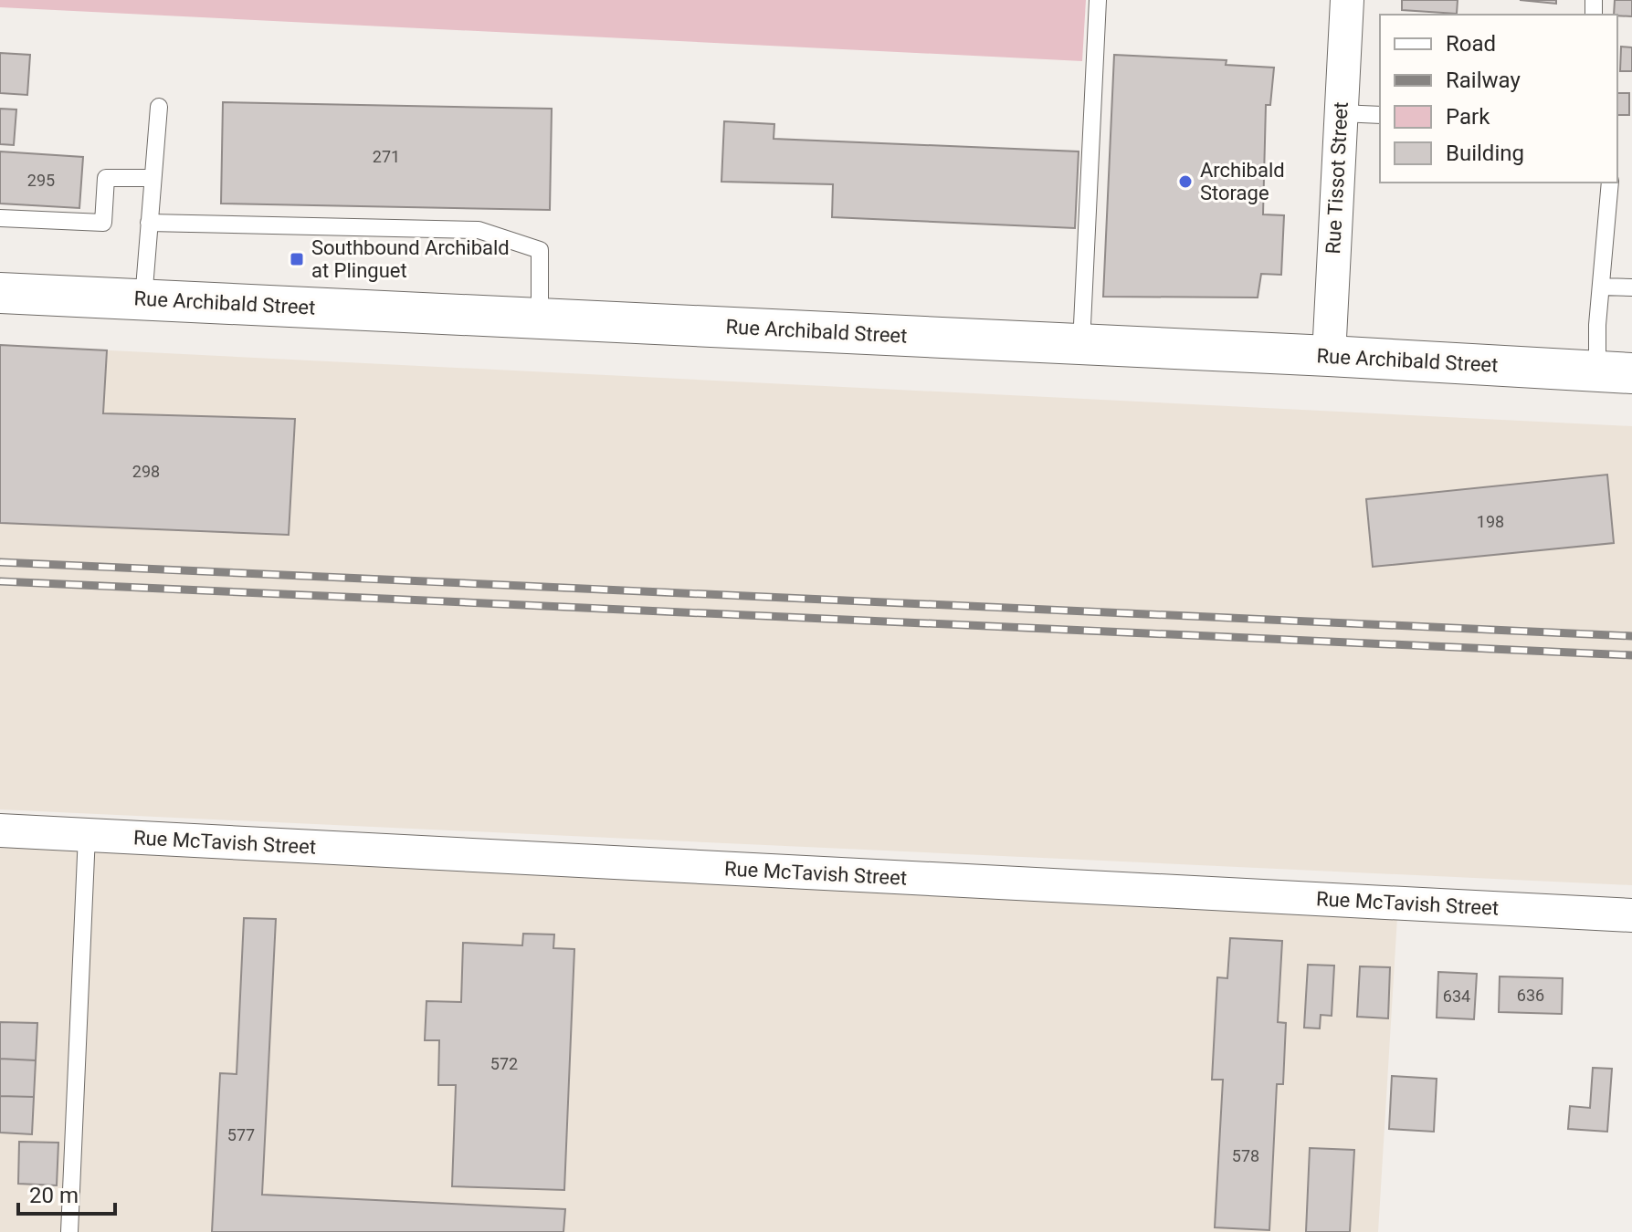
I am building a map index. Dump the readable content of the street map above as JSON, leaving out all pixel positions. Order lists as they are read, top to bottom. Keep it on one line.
{"streets":{"main road":["Rue Archibald Street"],"street":["Rue Tissot Street","Rue McTavish Street"]},"crossings":[["Rue Tissot Street","Rue Archibald Street"]],"places":{"other":["Archibald Storage"],"transit":["Southbound Archibald at Plinguet"]},"house_numbers":["271","295","298","198","636","634","572","577","578"],"legend":["Road","Railway","Park","Building"],"scale_bar":"20 m"}
